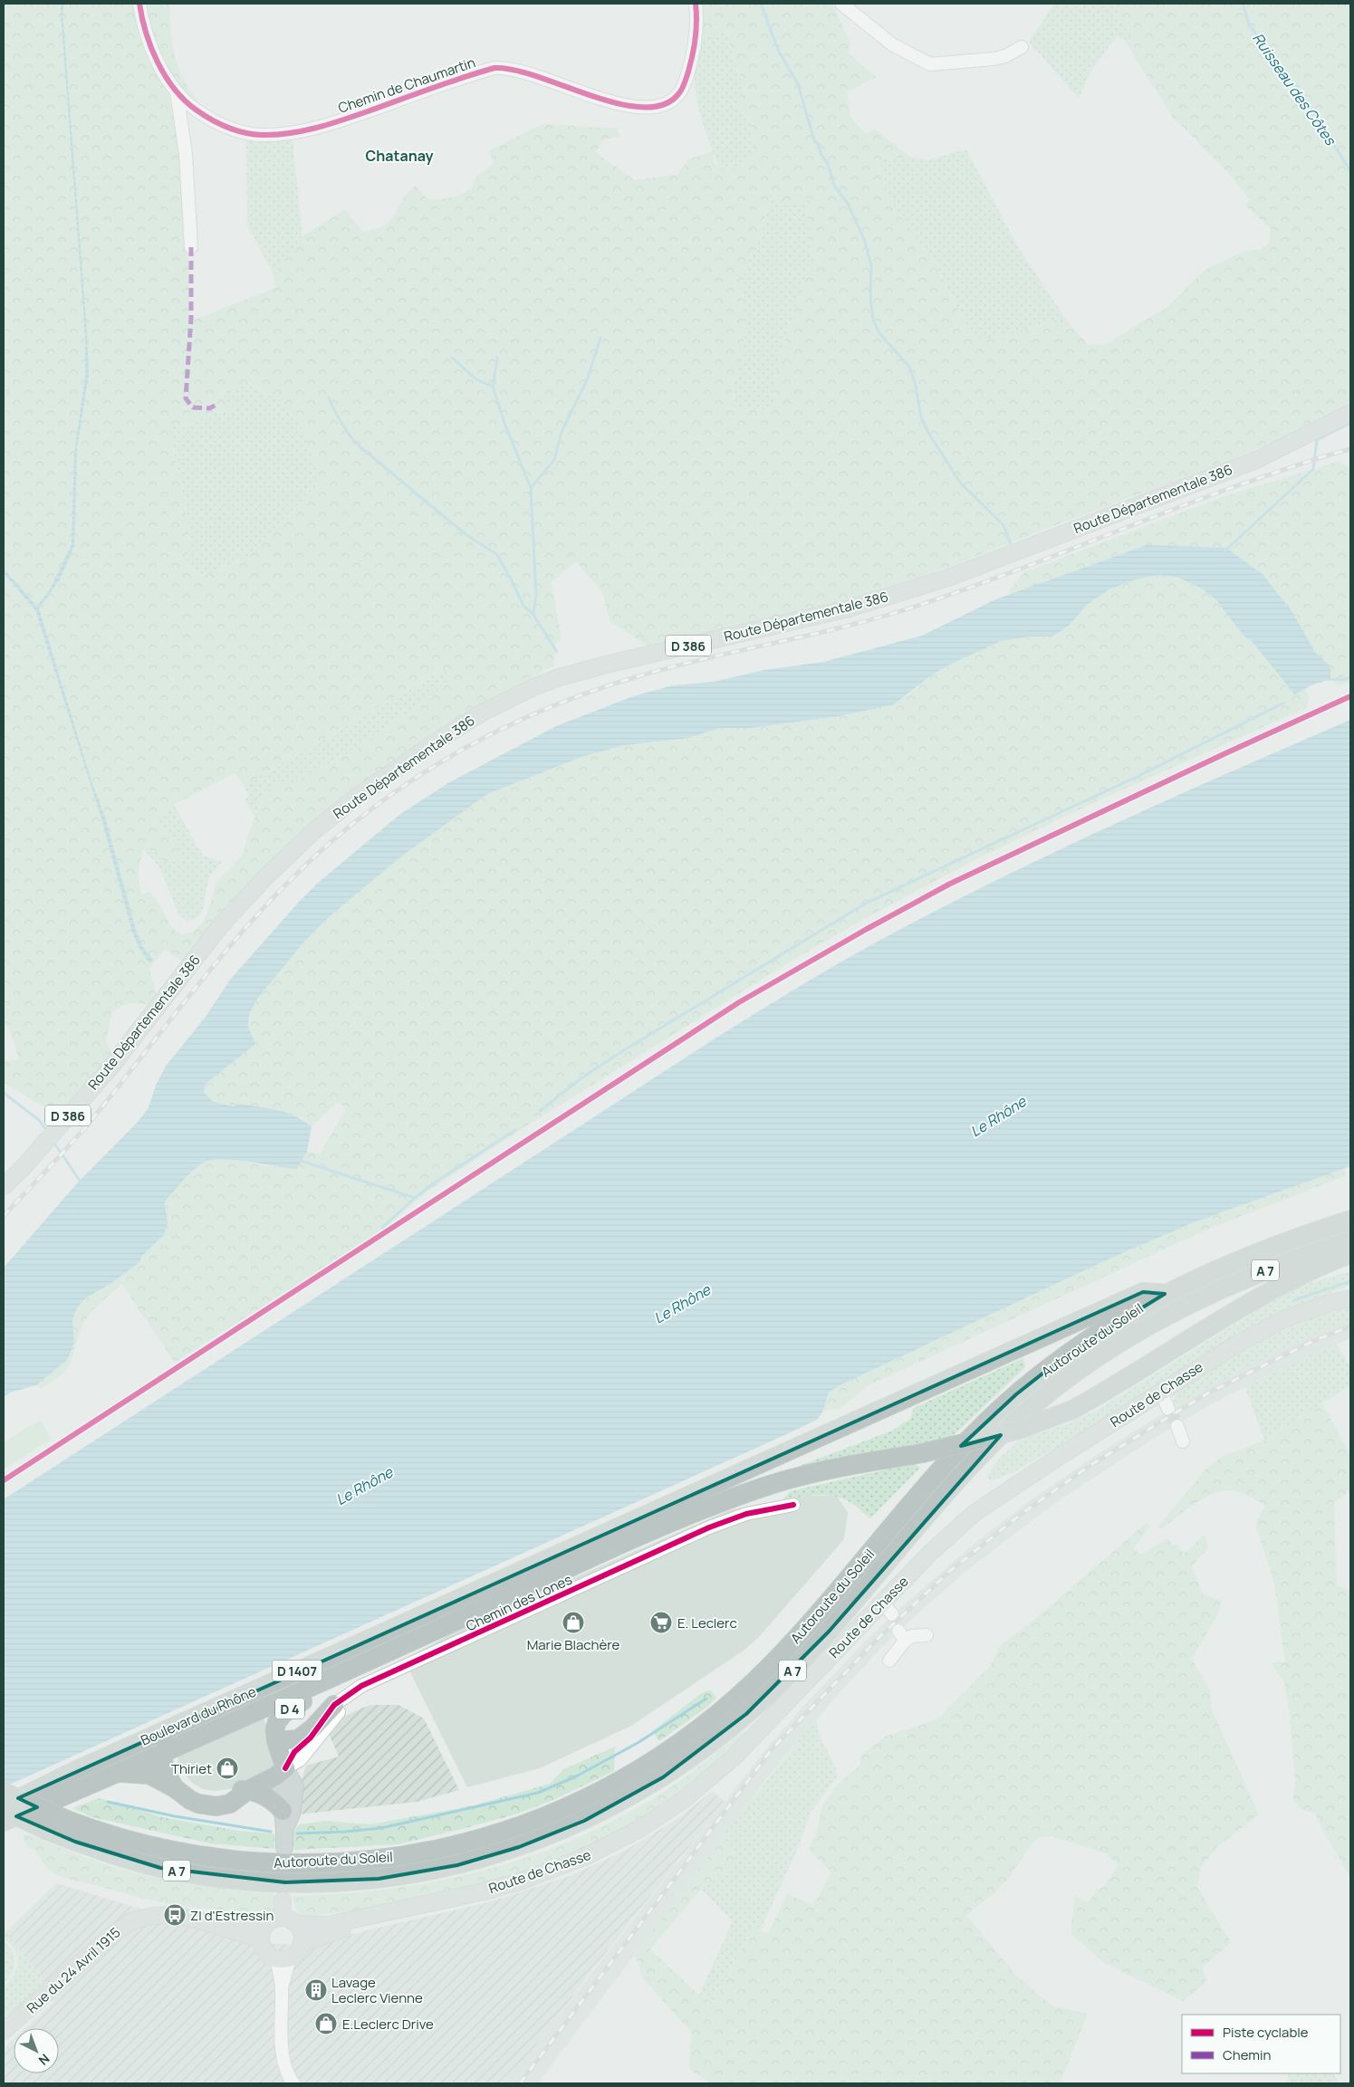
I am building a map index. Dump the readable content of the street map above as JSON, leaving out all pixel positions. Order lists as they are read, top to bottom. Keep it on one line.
{"streets":{"highway":["A 7","Autoroute du Soleil","D 1407","D 4","Boulevard du Rhône"],"main road":["Route Départementale 386","D 386","Route de Chasse","Rue du 24 Avril 1915"],"street":["Chemin de Chaumartin","Chemin des Lones"]},"crossings":[["Autoroute du Soleil","Boulevard du Rhône"],["Route de Chasse","Rue du 24 Avril 1915"],["Chemin des Lones","D 4"],["D 4","Boulevard du Rhône"]],"districts":["Chatanay"],"water":["Ruisseau des Côtes","Le Rhône"],"places":{"shop":["Marie Blachère","Thiriet","E.Leclerc Drive"],"supermarket":["E. Leclerc"],"bus stop":["ZI d'Estressin"],"building":["Lavage Leclerc Vienne"]},"legend":["Piste cyclable","Chemin"],"north":"bottom right"}
